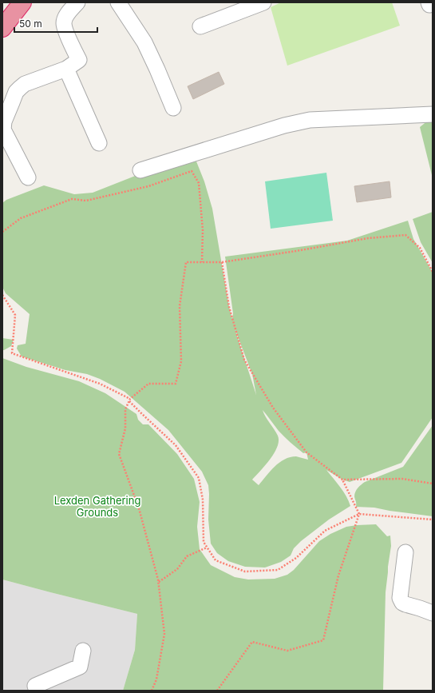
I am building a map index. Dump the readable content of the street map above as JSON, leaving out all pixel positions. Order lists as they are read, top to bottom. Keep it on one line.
{"parks":["Lexden Gathering Grounds"],"scale_bar":"50 m"}
